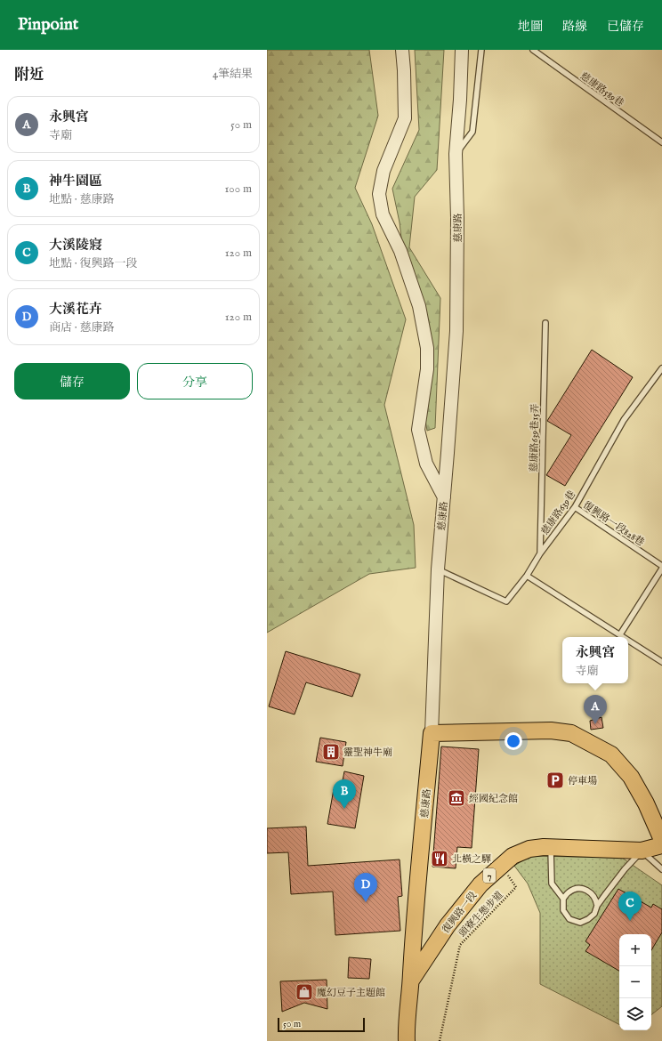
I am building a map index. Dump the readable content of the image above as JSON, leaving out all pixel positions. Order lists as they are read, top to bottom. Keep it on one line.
{"streets":{"main road":["慈康路","7","復興路一段"],"lane":["慈康路589巷","慈康路639巷15弄","慈康路639巷","復興路一段828巷"],"path":["頭寮生態步道"]},"crossings":[["慈康路","慈康路639巷"],["慈康路","復興路一段"],["慈康路639巷15弄","慈康路639巷"],["慈康路639巷","復興路一段828巷"],["復興路一段","頭寮生態步道"]],"places":{"building":["靈聖神牛廟"],"parking":["停車場"],"museum":["經國紀念館"],"restaurant":["北橫之驛"],"shop":["魔幻豆子主題館"]},"scale_bar":"50 m","page":{"header":"Pinpoint","nav":["地圖","路線","已儲存"],"heading":["附近","4筆結果"],"list":[{"mark":"A","name":"永興宮","note":"寺廟","value":"50 m"},{"mark":"B","name":"神牛園區","note":"地點 · 慈康路","value":"100 m"},{"mark":"C","name":"大溪陵寢","note":"地點 · 復興路一段","value":"120 m"},{"mark":"D","name":"大溪花卉","note":"商店 · 慈康路","value":"120 m"}],"buttons":["儲存","分享"],"popup":["永興宮","寺廟"],"pins":["A","B","D","C"],"map_buttons":["+","−"],"scale":"50 m"}}
